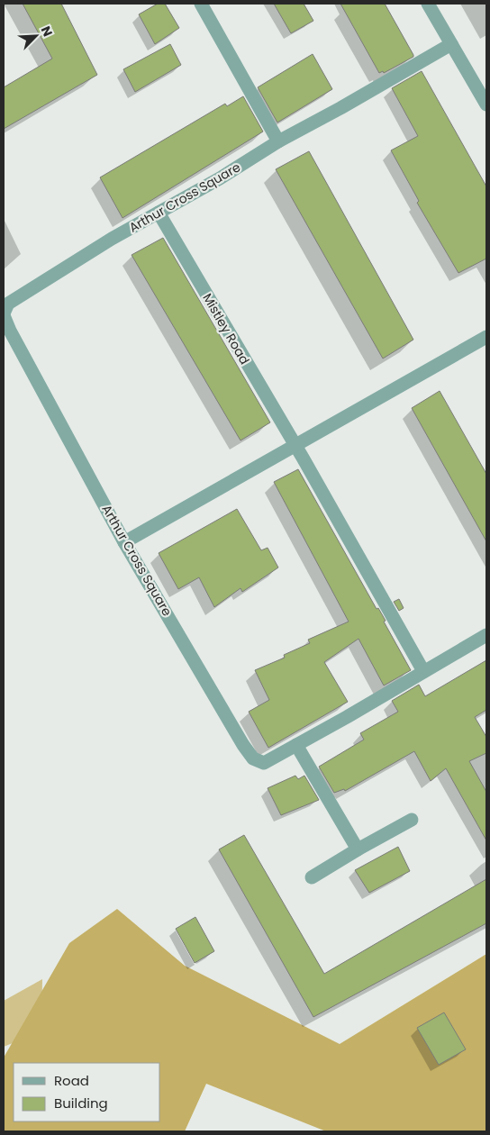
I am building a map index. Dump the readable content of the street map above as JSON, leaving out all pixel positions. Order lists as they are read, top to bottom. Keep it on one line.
{"streets":{"street":["Arthur Cross Square","Mistley Road"]},"crossings":[["Arthur Cross Square","Mistley Road"]],"legend":["Road","Building"],"north":"top right"}
